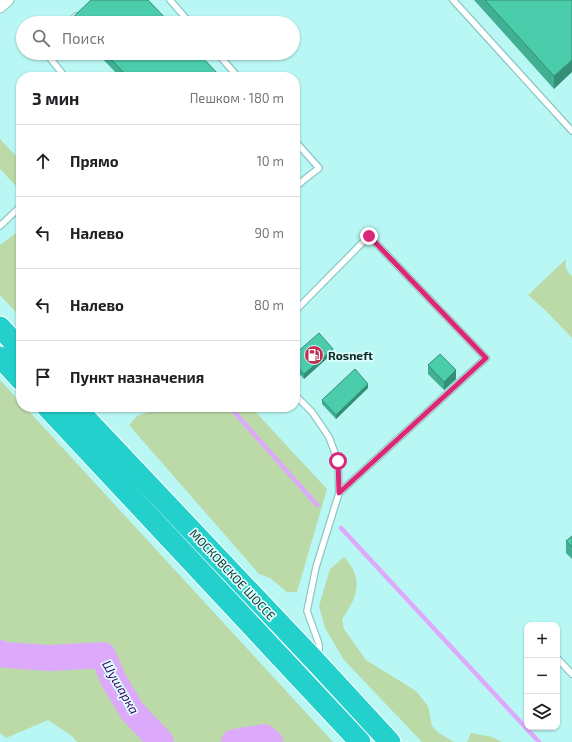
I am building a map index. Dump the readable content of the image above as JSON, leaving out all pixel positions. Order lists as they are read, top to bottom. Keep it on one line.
{"streets":{"highway":["МОСКОВСКОЕ ШОССЕ"]},"water":["Шушарка"],"places":{"fuel station":["Rosneft"]},"page":{"search":"Поиск","heading":["3 мин","Пешком · 180 m"],"list":[["Прямо","10 m"],["Налево","90 m"],["Налево","80 m"],"Пункт назначения"],"map_buttons":["+","−"]}}
